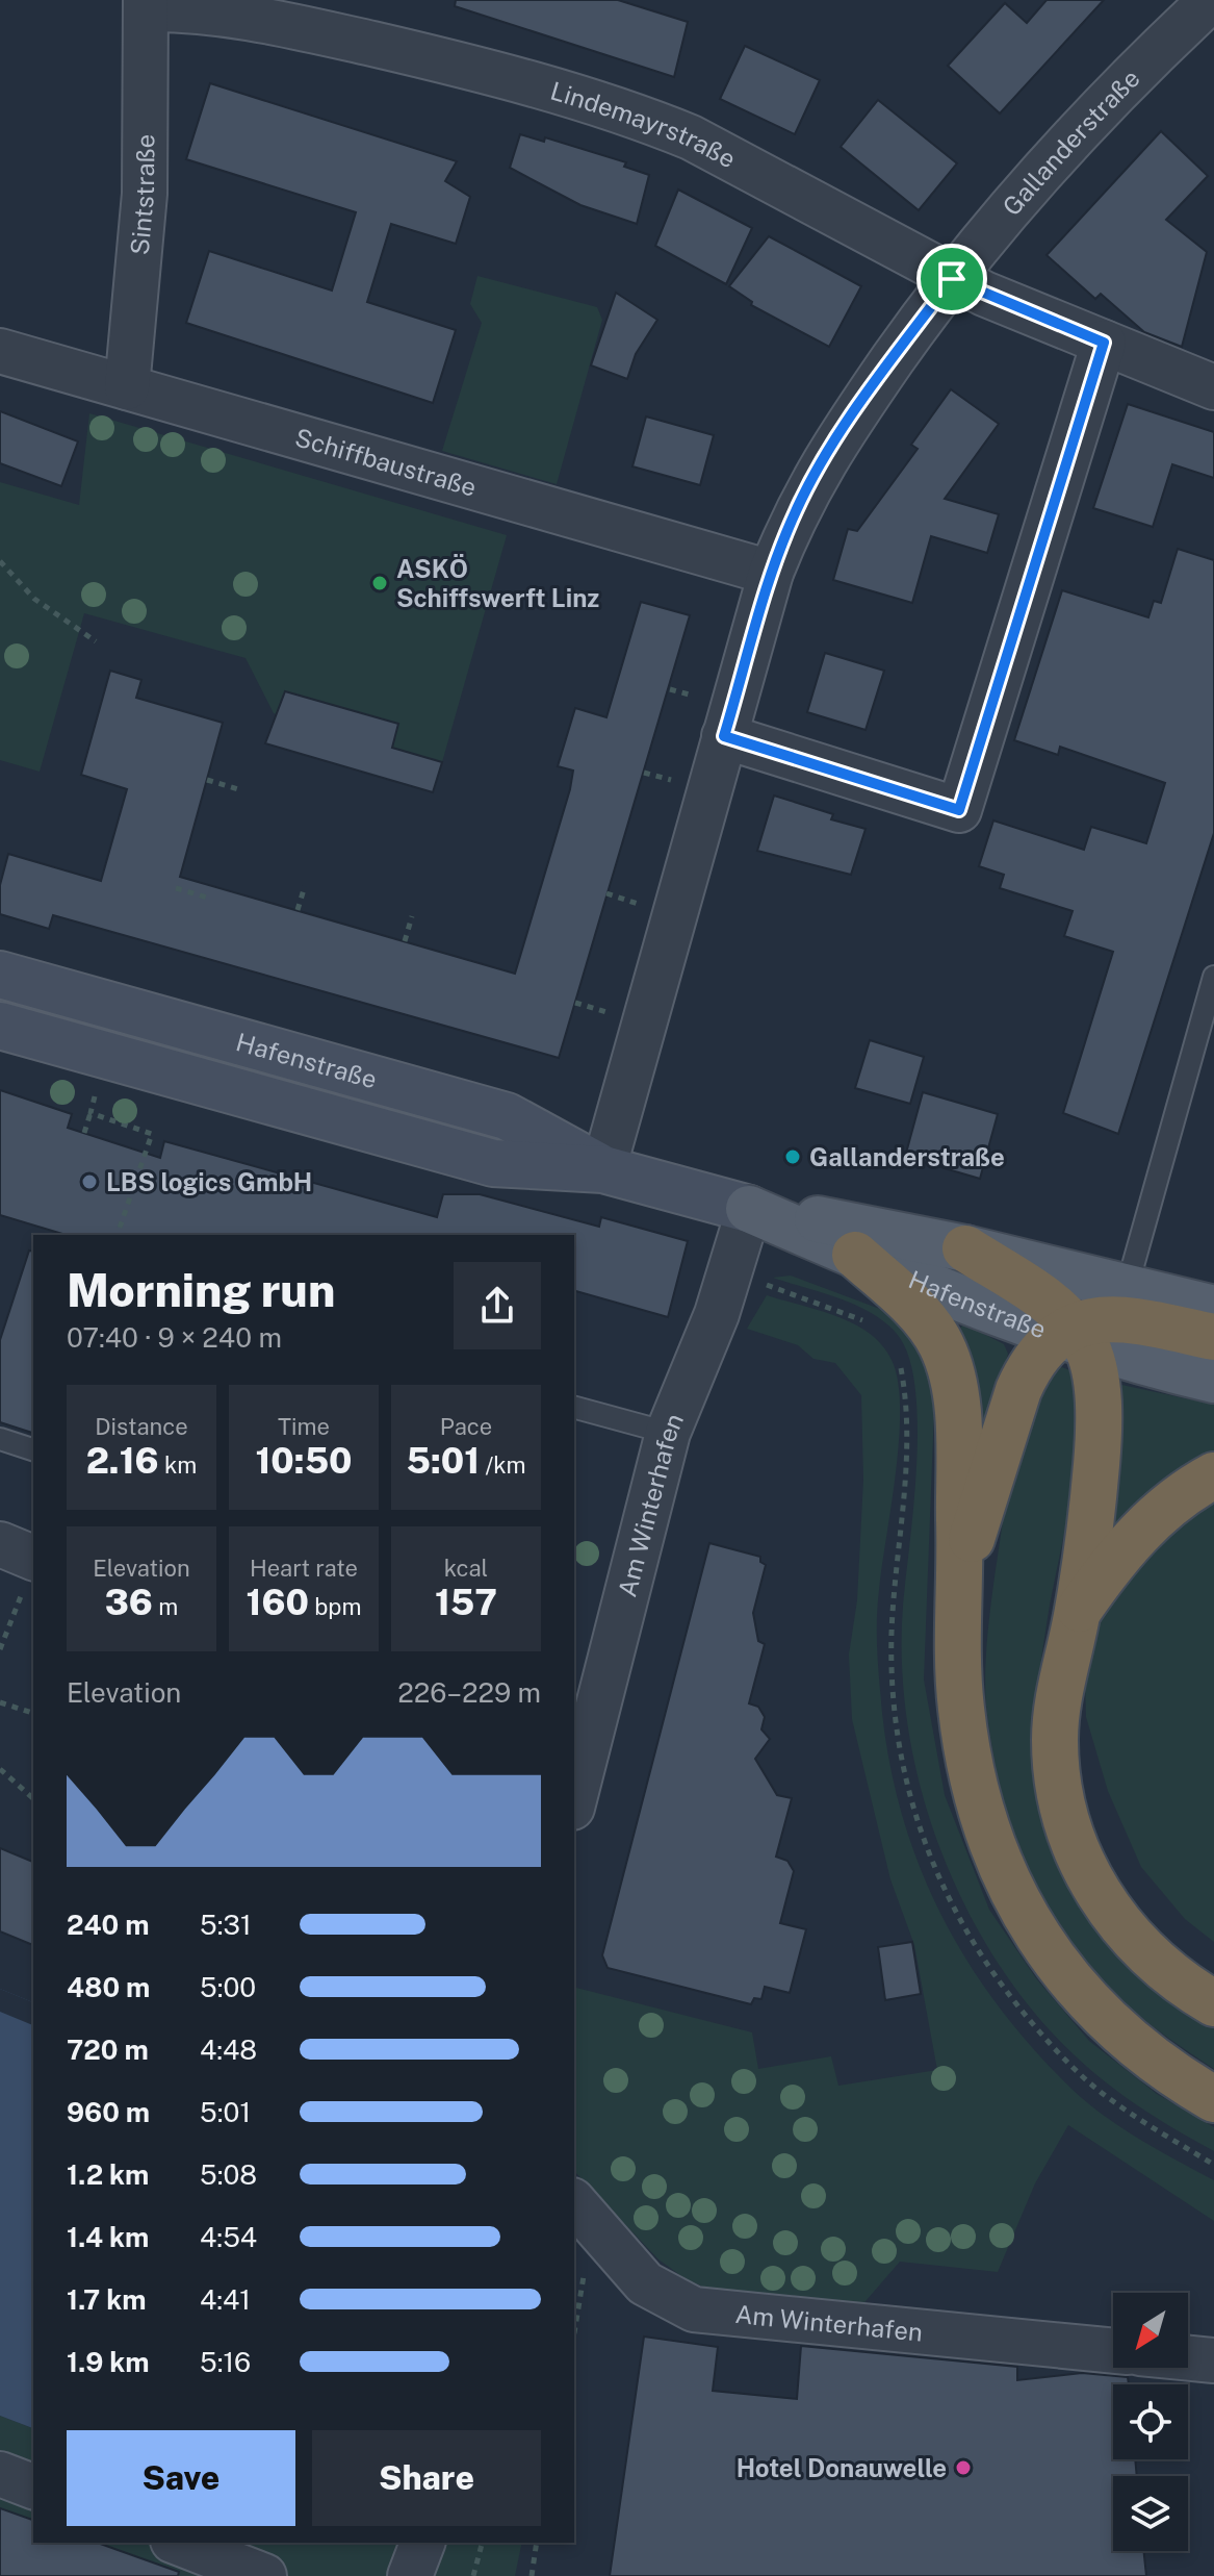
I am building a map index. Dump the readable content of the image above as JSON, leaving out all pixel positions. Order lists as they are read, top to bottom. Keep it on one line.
{"streets":{"main road":["Hafenstraße"],"street":["Lindemayrstraße","Gallanderstraße","Sintstraße","Schiffbaustraße","Am Winterhafen"]},"crossings":[["Lindemayrstraße","Gallanderstraße"],["Lindemayrstraße","Sintstraße"],["Gallanderstraße","Schiffbaustraße"],["Gallanderstraße","Hafenstraße"],["Sintstraße","Schiffbaustraße"],["Hafenstraße","Am Winterhafen"]],"places":["ASKÖ Schiffswerft Linz","Gallanderstraße","LBS logics GmbH","Hotel Donauwelle"],"north":"bottom left","page":{"heading":["Morning run","07:40 · 9 × 240 m"],"stats":[["Distance","2.16 km"],["Time","10:50"],["Pace","5:01 /km"],["Elevation","36 m"],["Heart rate","160 bpm"],["kcal","157"]],"chart":["Elevation","226–229 m"],"list":[{"name":"240 m","note":"5:31"},{"name":"480 m","note":"5:00"},{"name":"720 m","note":"4:48"},{"name":"960 m","note":"5:01"},{"name":"1.2 km","note":"5:08"},{"name":"1.4 km","note":"4:54"},{"name":"1.7 km","note":"4:41"},{"name":"1.9 km","note":"5:16"}],"buttons":["Save","Share"]}}
